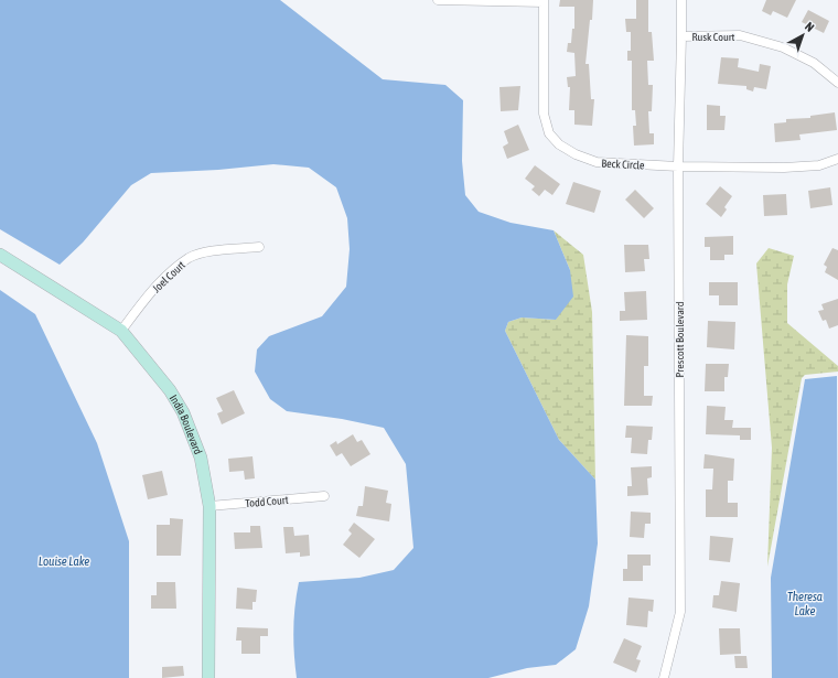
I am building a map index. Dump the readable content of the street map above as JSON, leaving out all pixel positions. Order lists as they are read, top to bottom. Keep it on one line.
{"streets":{"street":["Rusk Court","Beck Circle","Joel Court","Prescott Boulevard","India Boulevard","Todd Court"]},"crossings":[["Rusk Court","Prescott Boulevard"],["Beck Circle","Prescott Boulevard"],["Joel Court","India Boulevard"],["India Boulevard","Todd Court"]],"water":["Louise Lake","Theresa Lake"],"north":"top right"}
